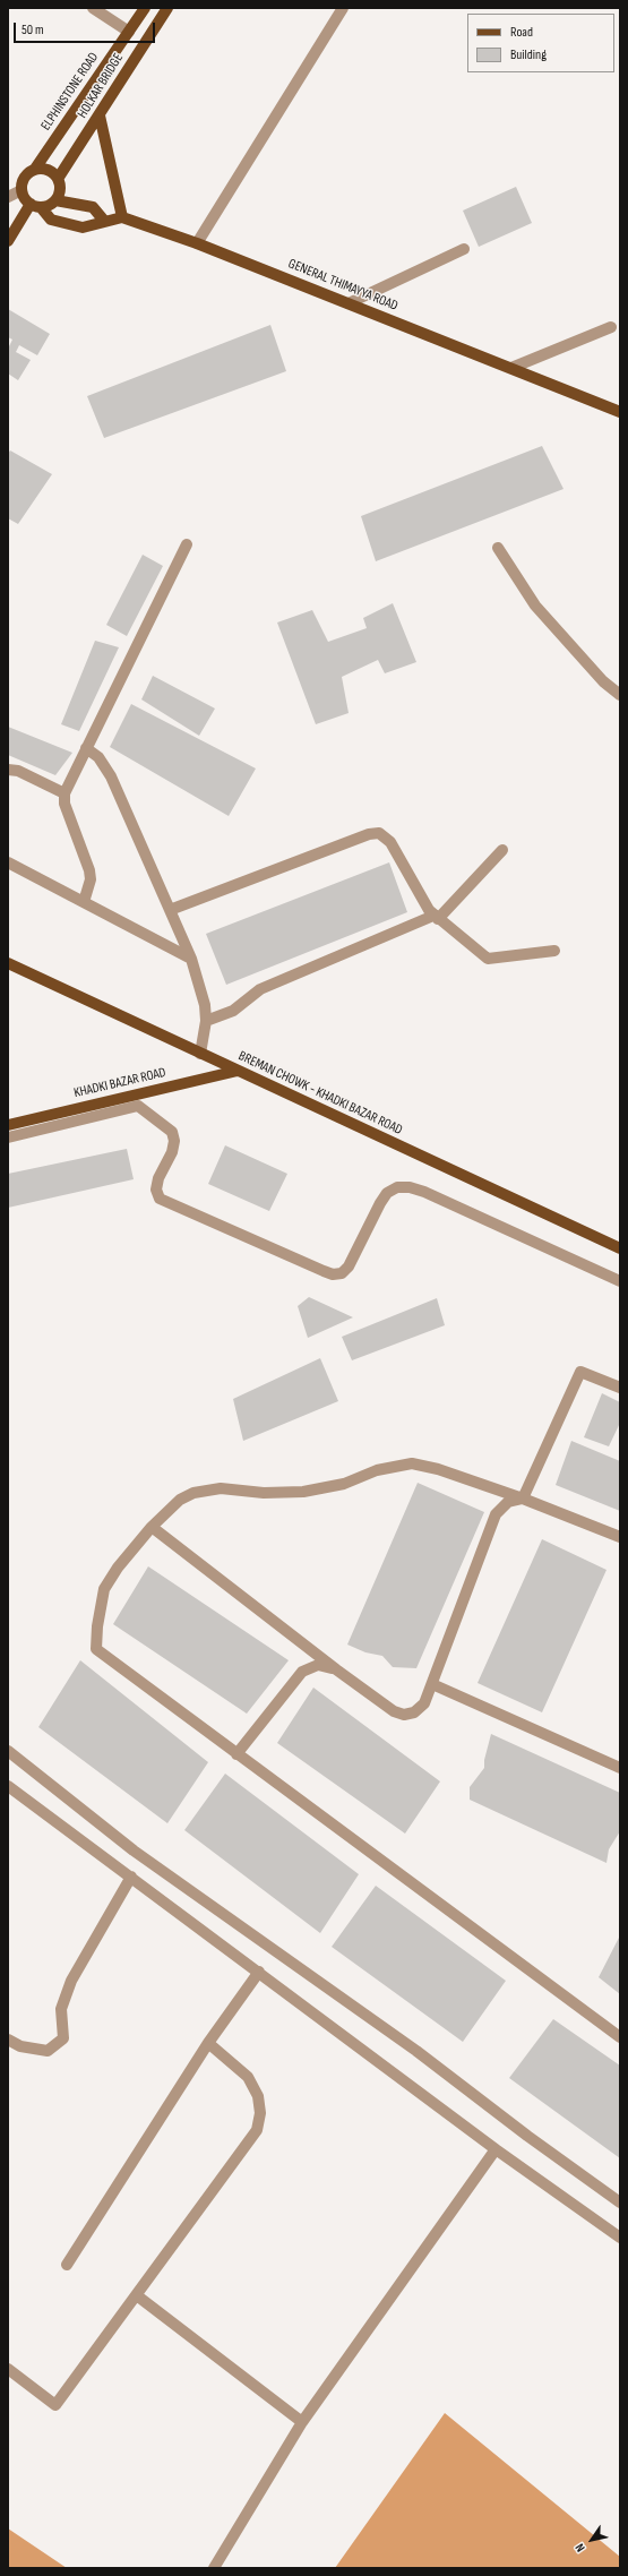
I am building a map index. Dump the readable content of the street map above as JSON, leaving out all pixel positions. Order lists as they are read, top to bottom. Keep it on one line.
{"streets":{"main road":["HOLKAR BRIDGE","ELPHINSTONE ROAD","GENERAL THIMAYYA ROAD","KHADKI BAZAR ROAD","BREMAN CHOWK - KHADKI BAZAR ROAD"]},"crossings":[["HOLKAR BRIDGE","ELPHINSTONE ROAD"],["HOLKAR BRIDGE","GENERAL THIMAYYA ROAD"],["ELPHINSTONE ROAD","GENERAL THIMAYYA ROAD"],["KHADKI BAZAR ROAD","BREMAN CHOWK - KHADKI BAZAR ROAD"]],"legend":["Road","Building"],"scale_bar":"50 m","north":"bottom left"}
